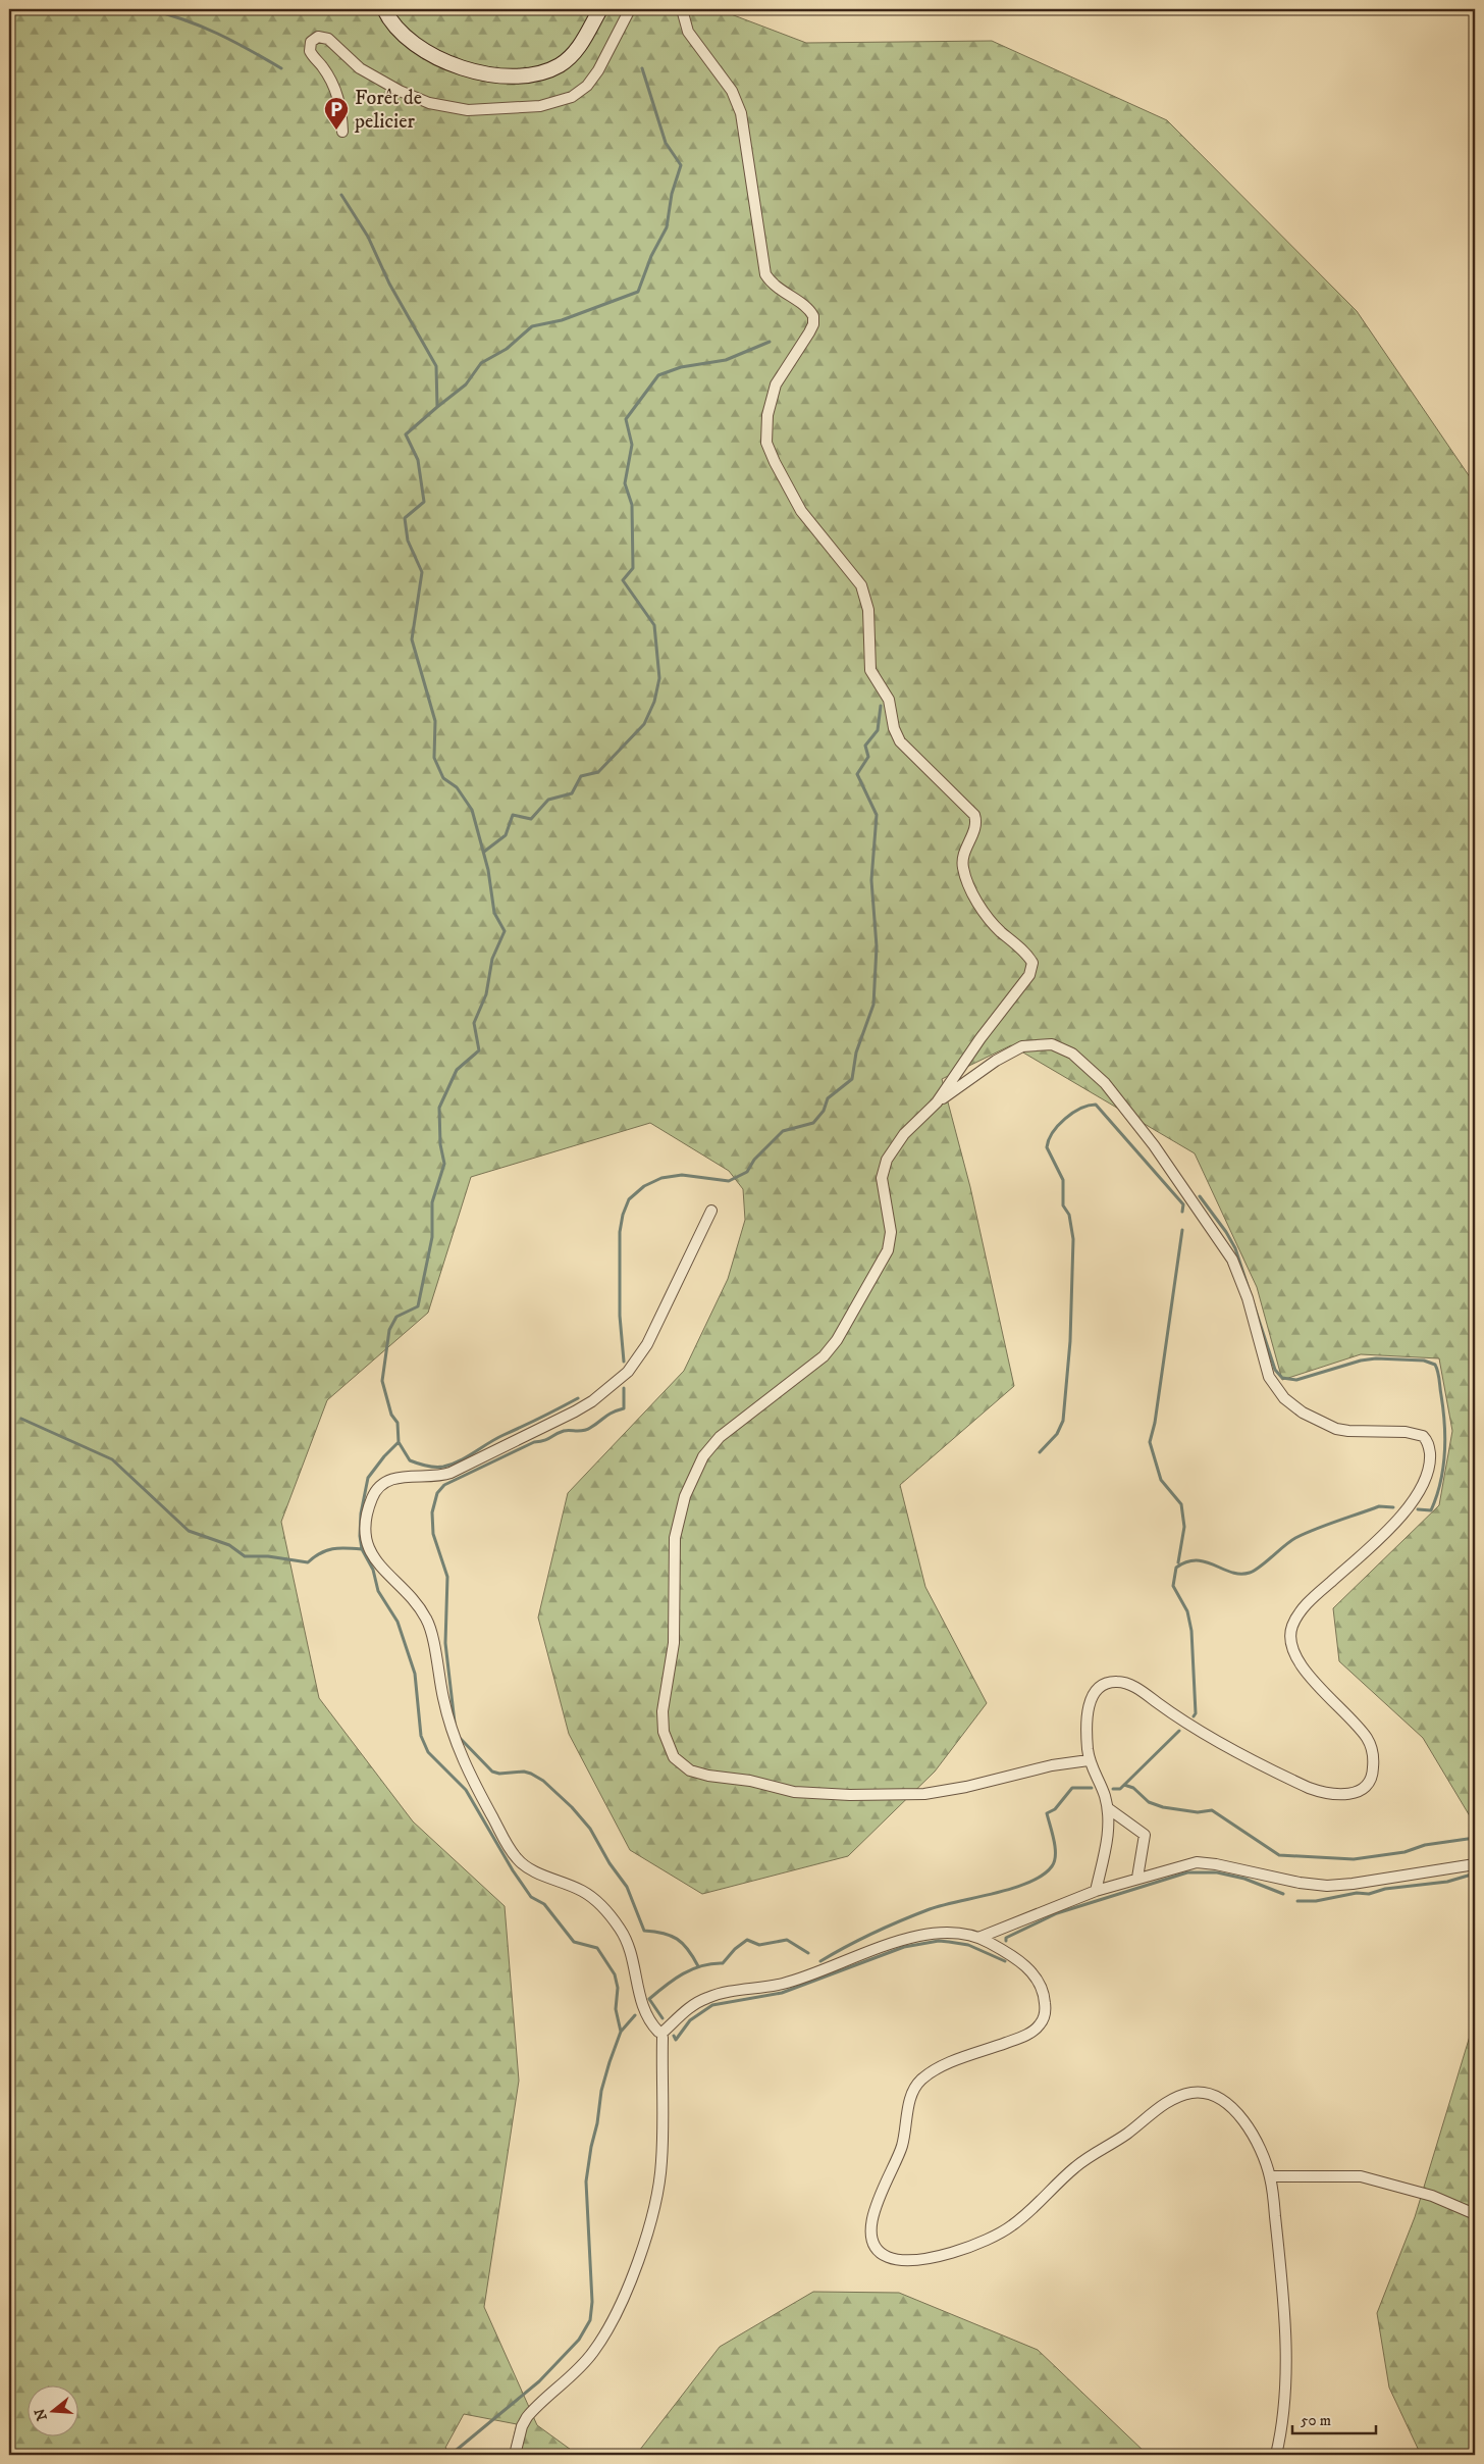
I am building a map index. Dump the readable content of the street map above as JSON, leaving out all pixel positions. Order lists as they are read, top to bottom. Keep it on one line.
{"places":{"parking":["Forêt de pelicier"]},"scale_bar":"50 m","north":"left"}
